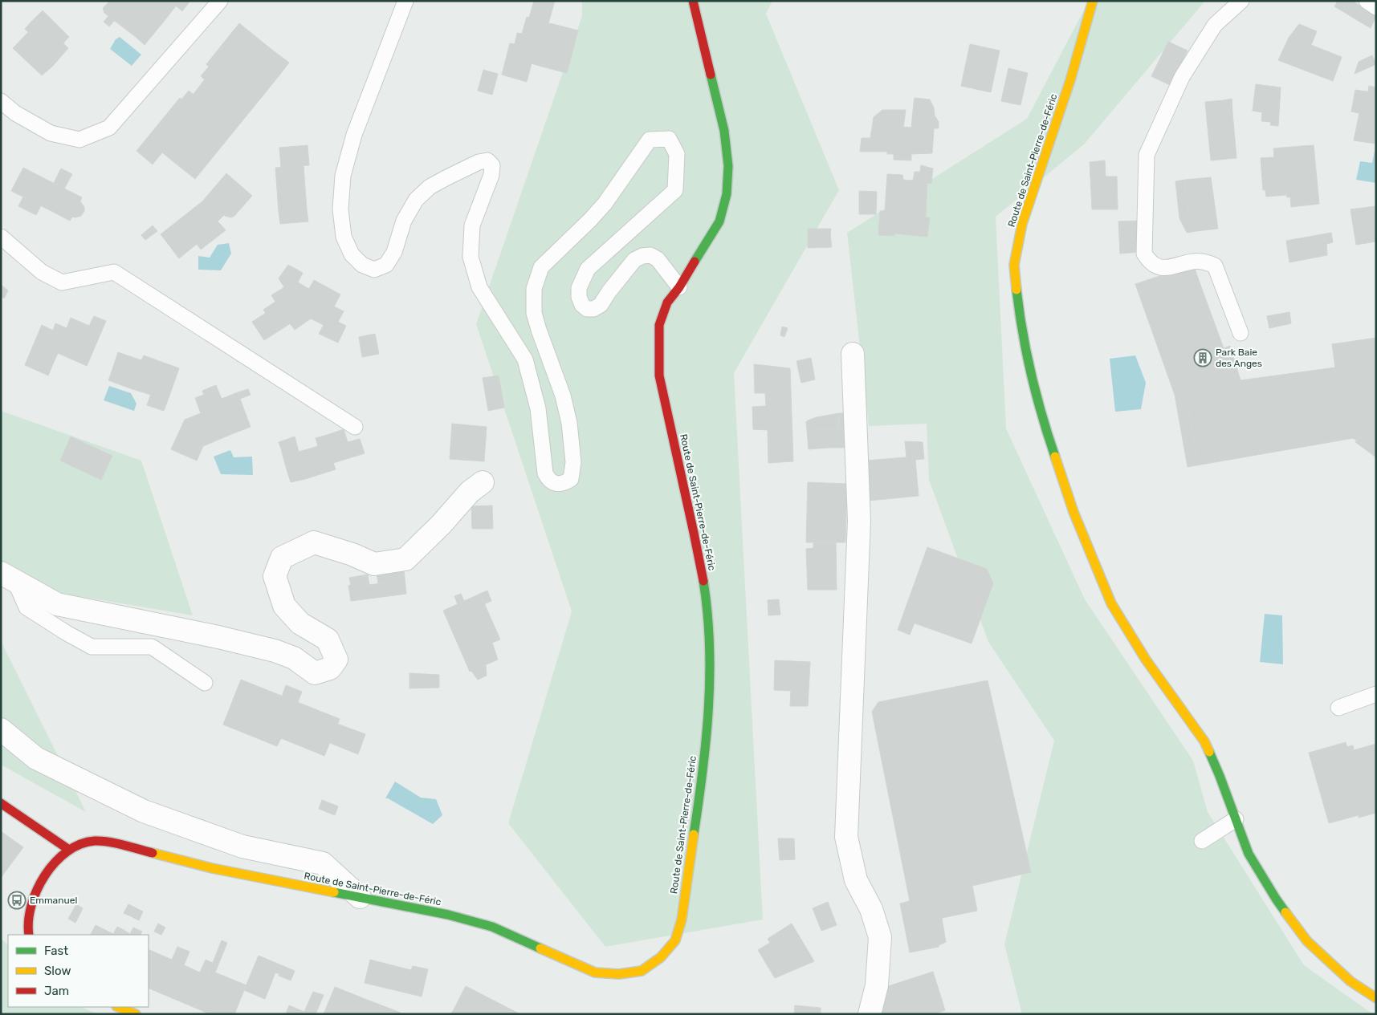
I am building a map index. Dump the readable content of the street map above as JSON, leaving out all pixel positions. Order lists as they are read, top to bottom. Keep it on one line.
{"streets":{"street":["Route de Saint-Pierre-de-Féric"]},"places":{"building":["Park Baie des Anges"],"bus stop":["Emmanuel"]},"legend":["Fast","Slow","Jam"]}
